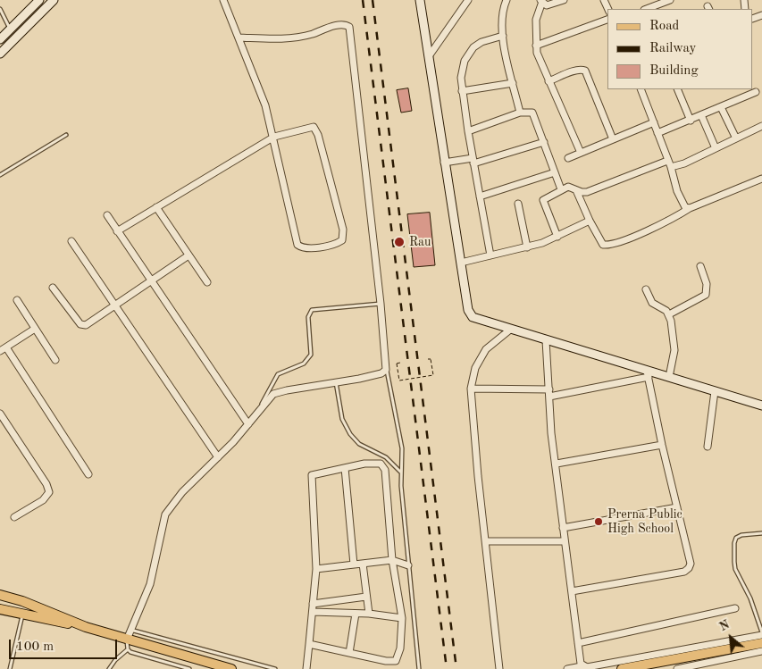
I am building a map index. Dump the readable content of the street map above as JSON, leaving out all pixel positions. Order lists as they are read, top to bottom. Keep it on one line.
{"places":["Rau","Prerna Public High School"],"legend":["Road","Railway","Building"],"scale_bar":"100 m","north":"top left"}
